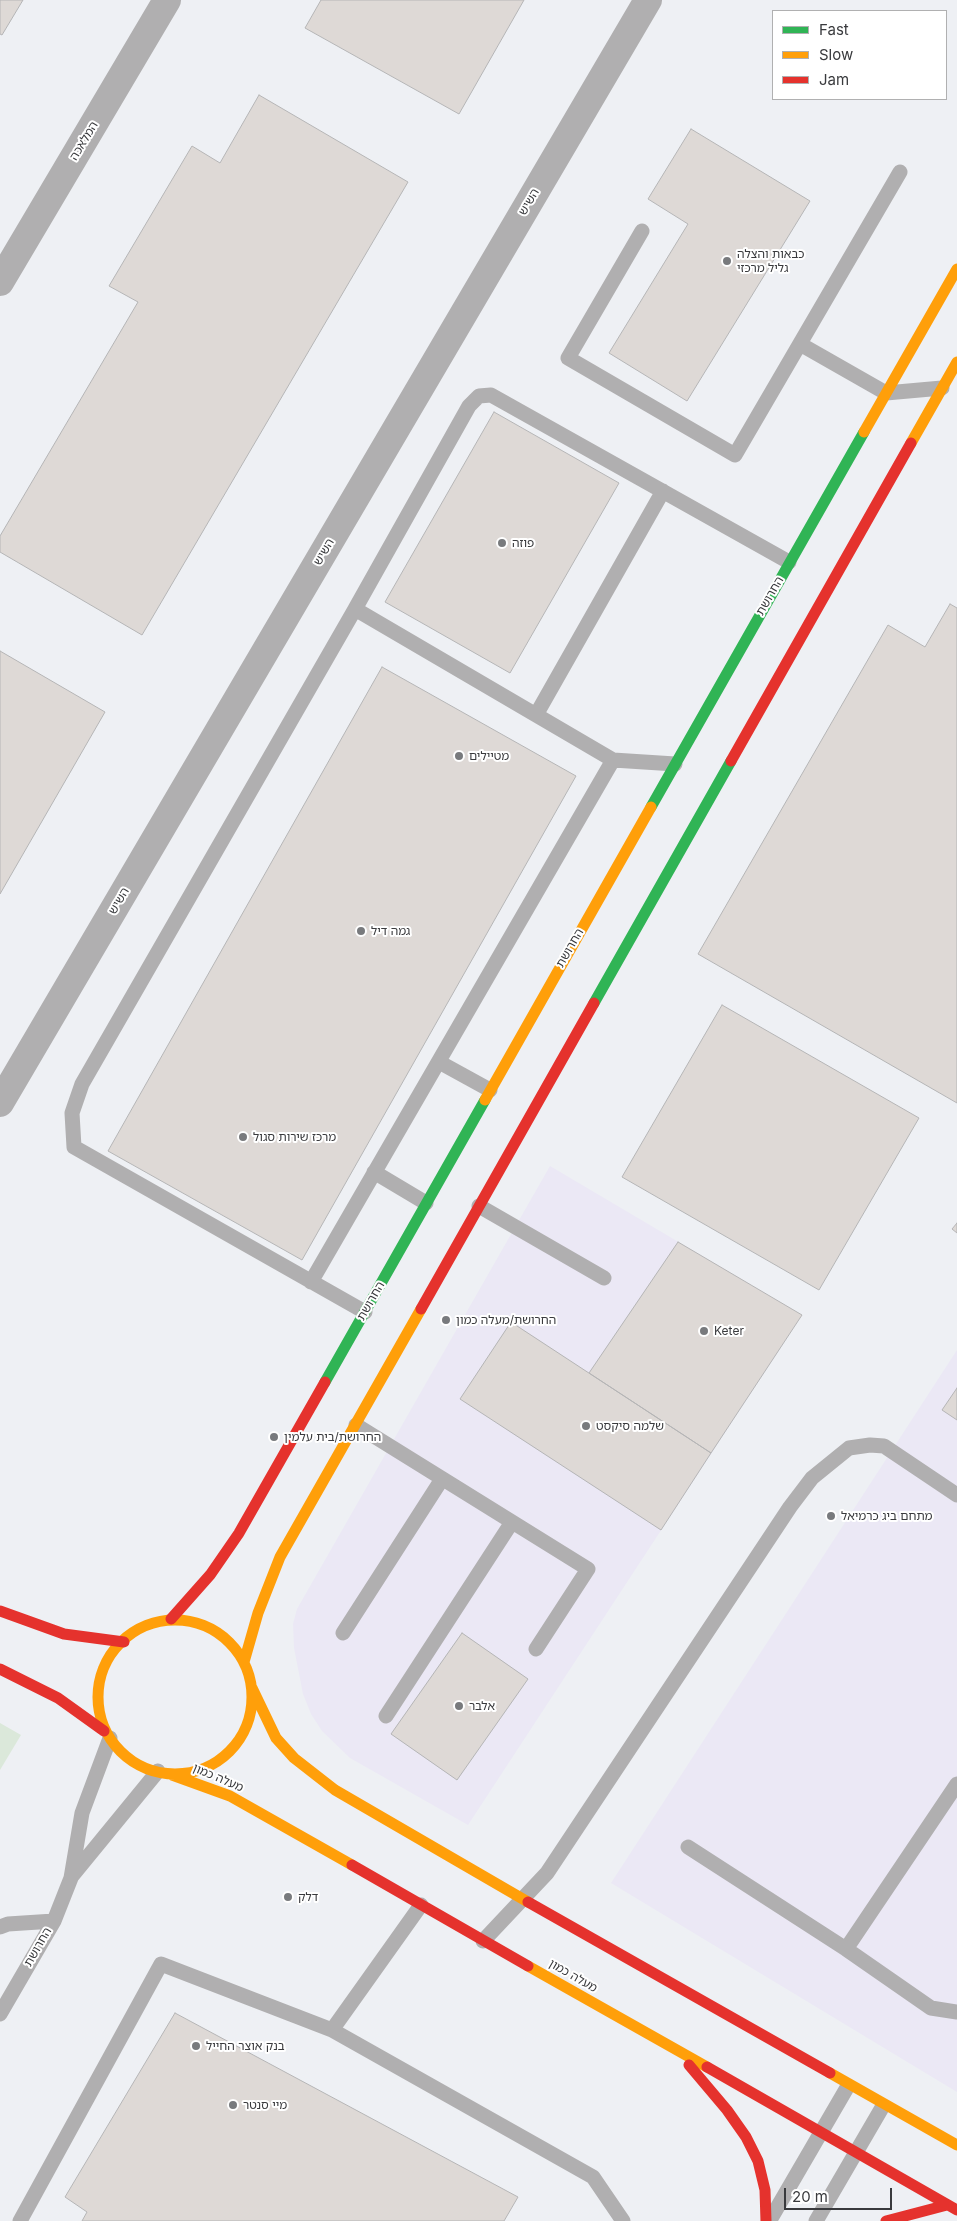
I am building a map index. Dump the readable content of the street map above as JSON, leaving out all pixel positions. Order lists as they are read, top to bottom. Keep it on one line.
{"streets":{"street":["המלאכה","השיש","החרושת","מעלה כמון"]},"crossings":[["החרושת","מעלה כמון"]],"places":["כבאות והצלה גליל מרכזי","פוזה","מטיילים","גמה דיל","מרכז שירות סגול","החרושת/מעלה כמון","Keter","שלמה סיקסט","החרושת/בית עלמין","מתחם ביג כרמיאל","אלבר","דלק","בנק אוצר החייל","מיי סנטר"],"legend":["Fast","Slow","Jam"],"scale_bar":"20 m"}
